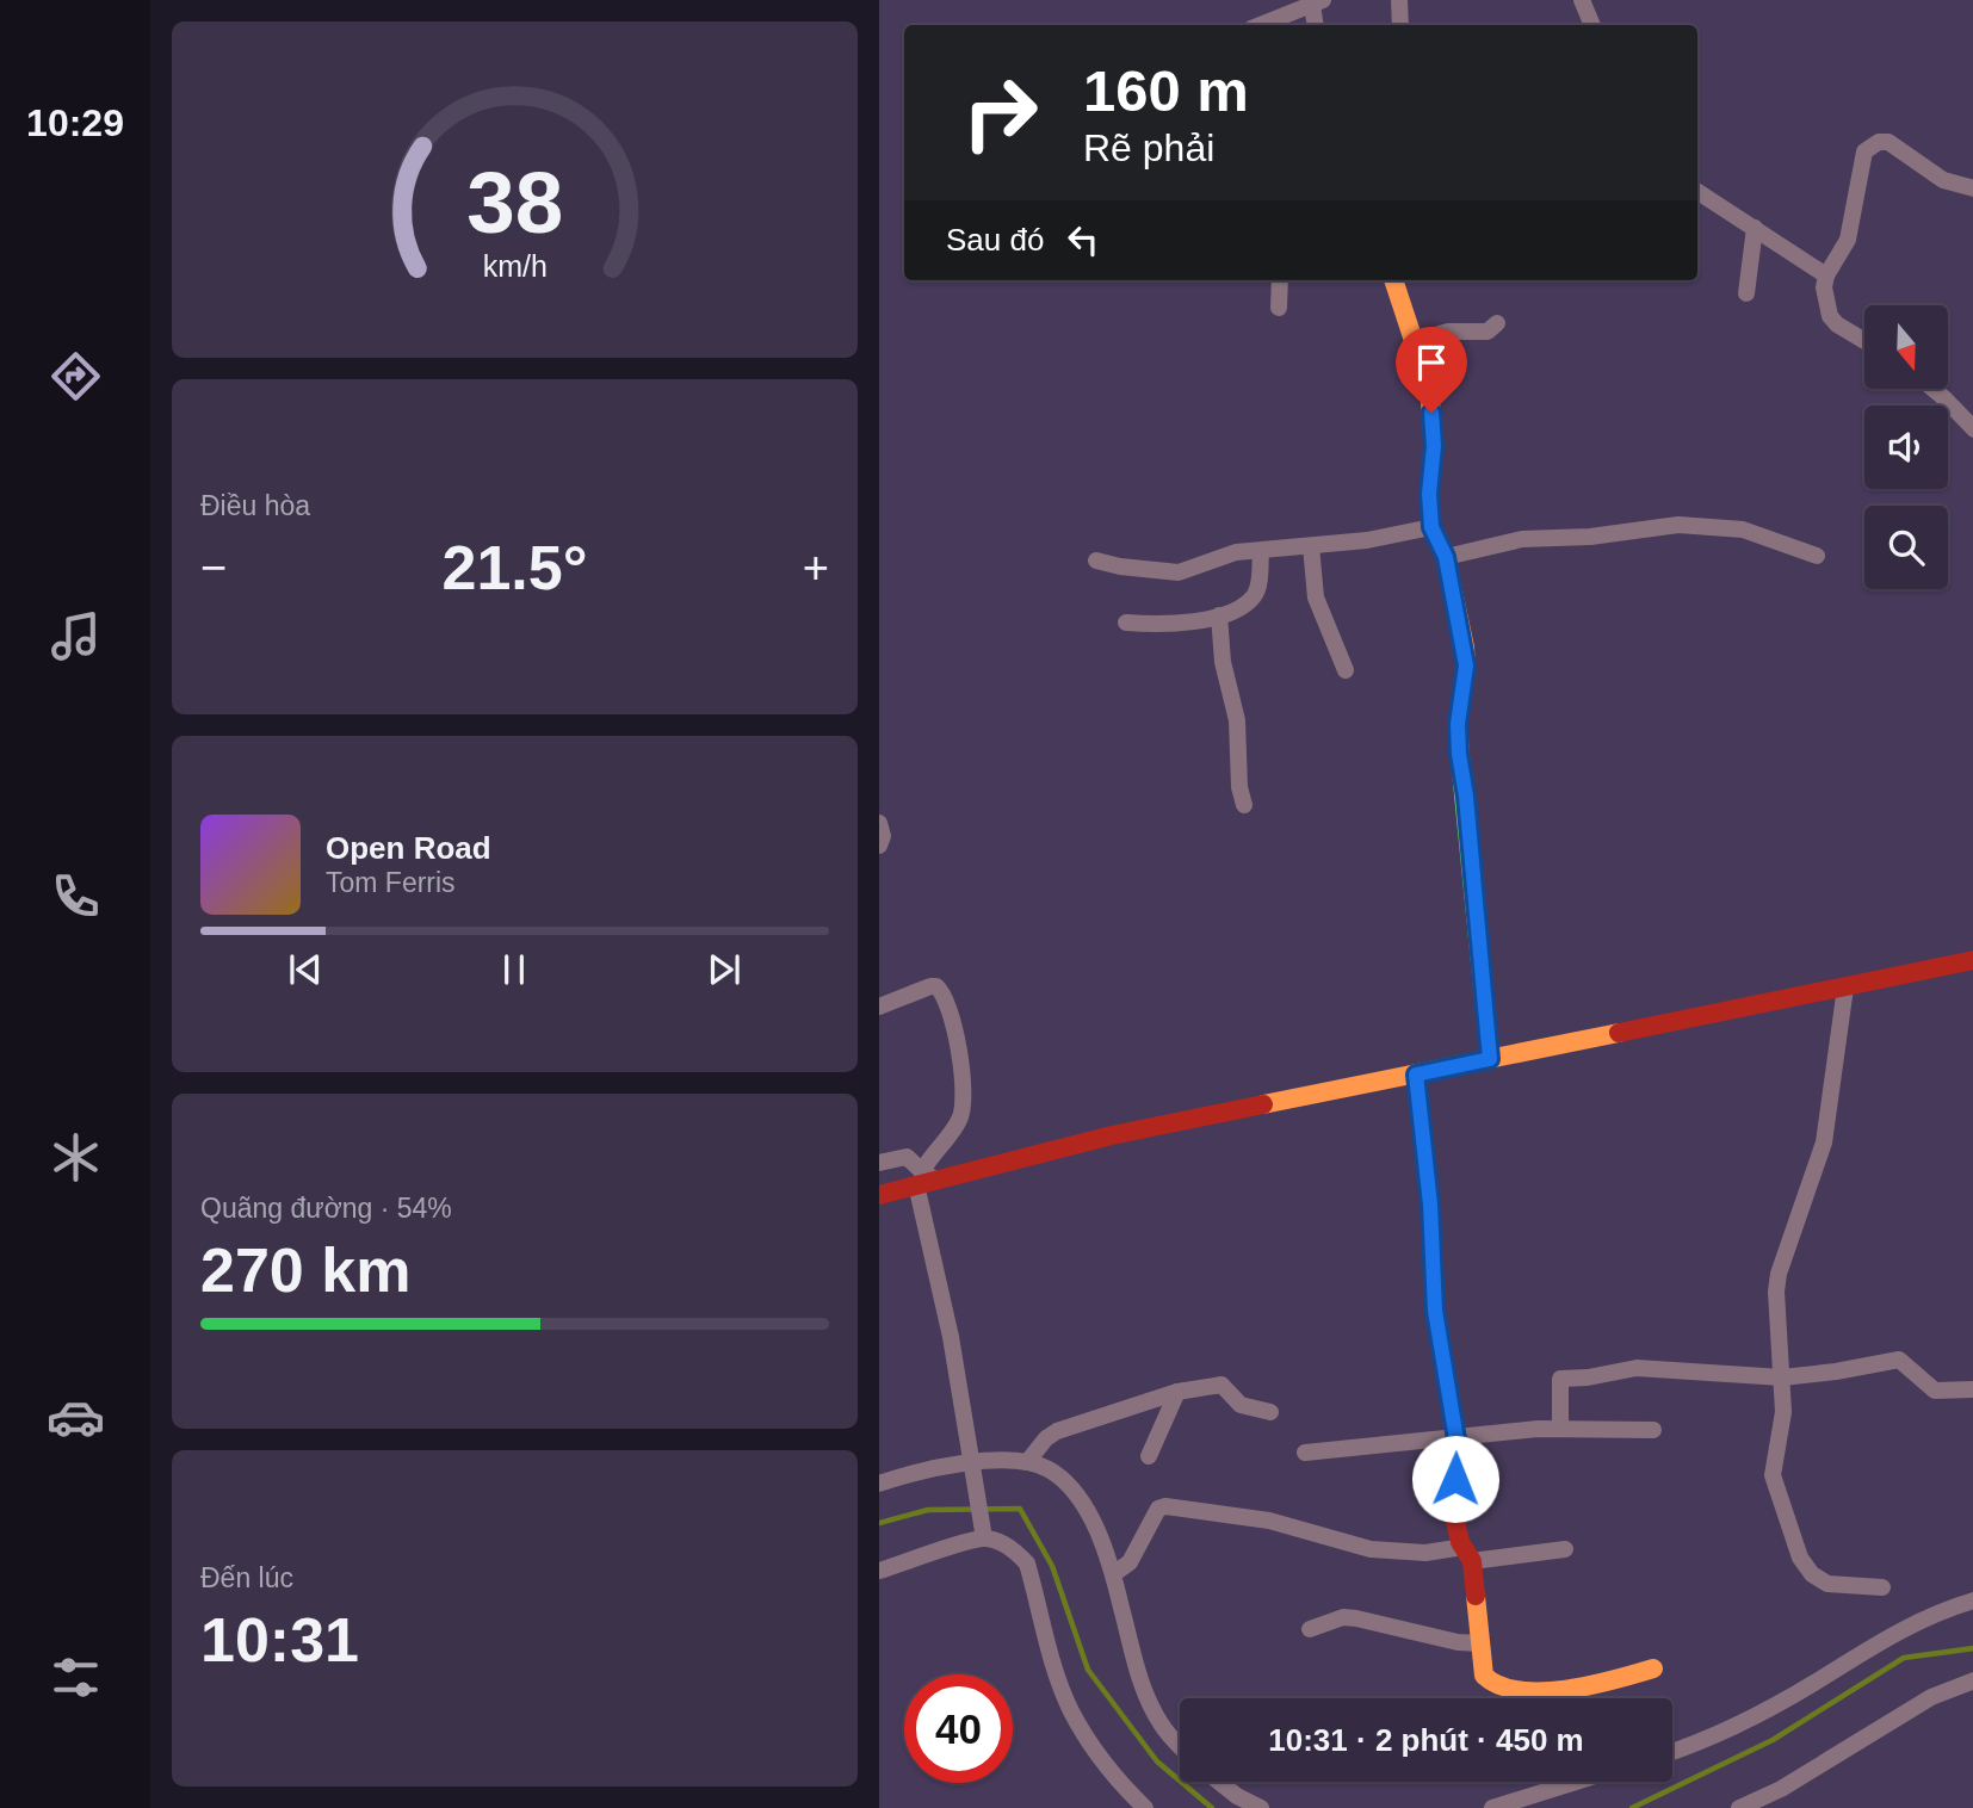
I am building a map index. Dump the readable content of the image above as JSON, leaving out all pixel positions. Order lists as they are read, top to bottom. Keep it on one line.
{"north":"bottom","page":{"tabs":"10:29","turn":["160 m","Rẽ phải"],"then":"Sau đó","tile":["Điều hòa",["Quãng đường · 54%","270 km"],["Đến lúc","10:31"]],"heat":["−","21.5°","+"],"song":["Open Road","Tom Ferris"],"limit":"40","trip":"10:31 · 2 phút · 450 m","gauge":["38","km/h"]}}
